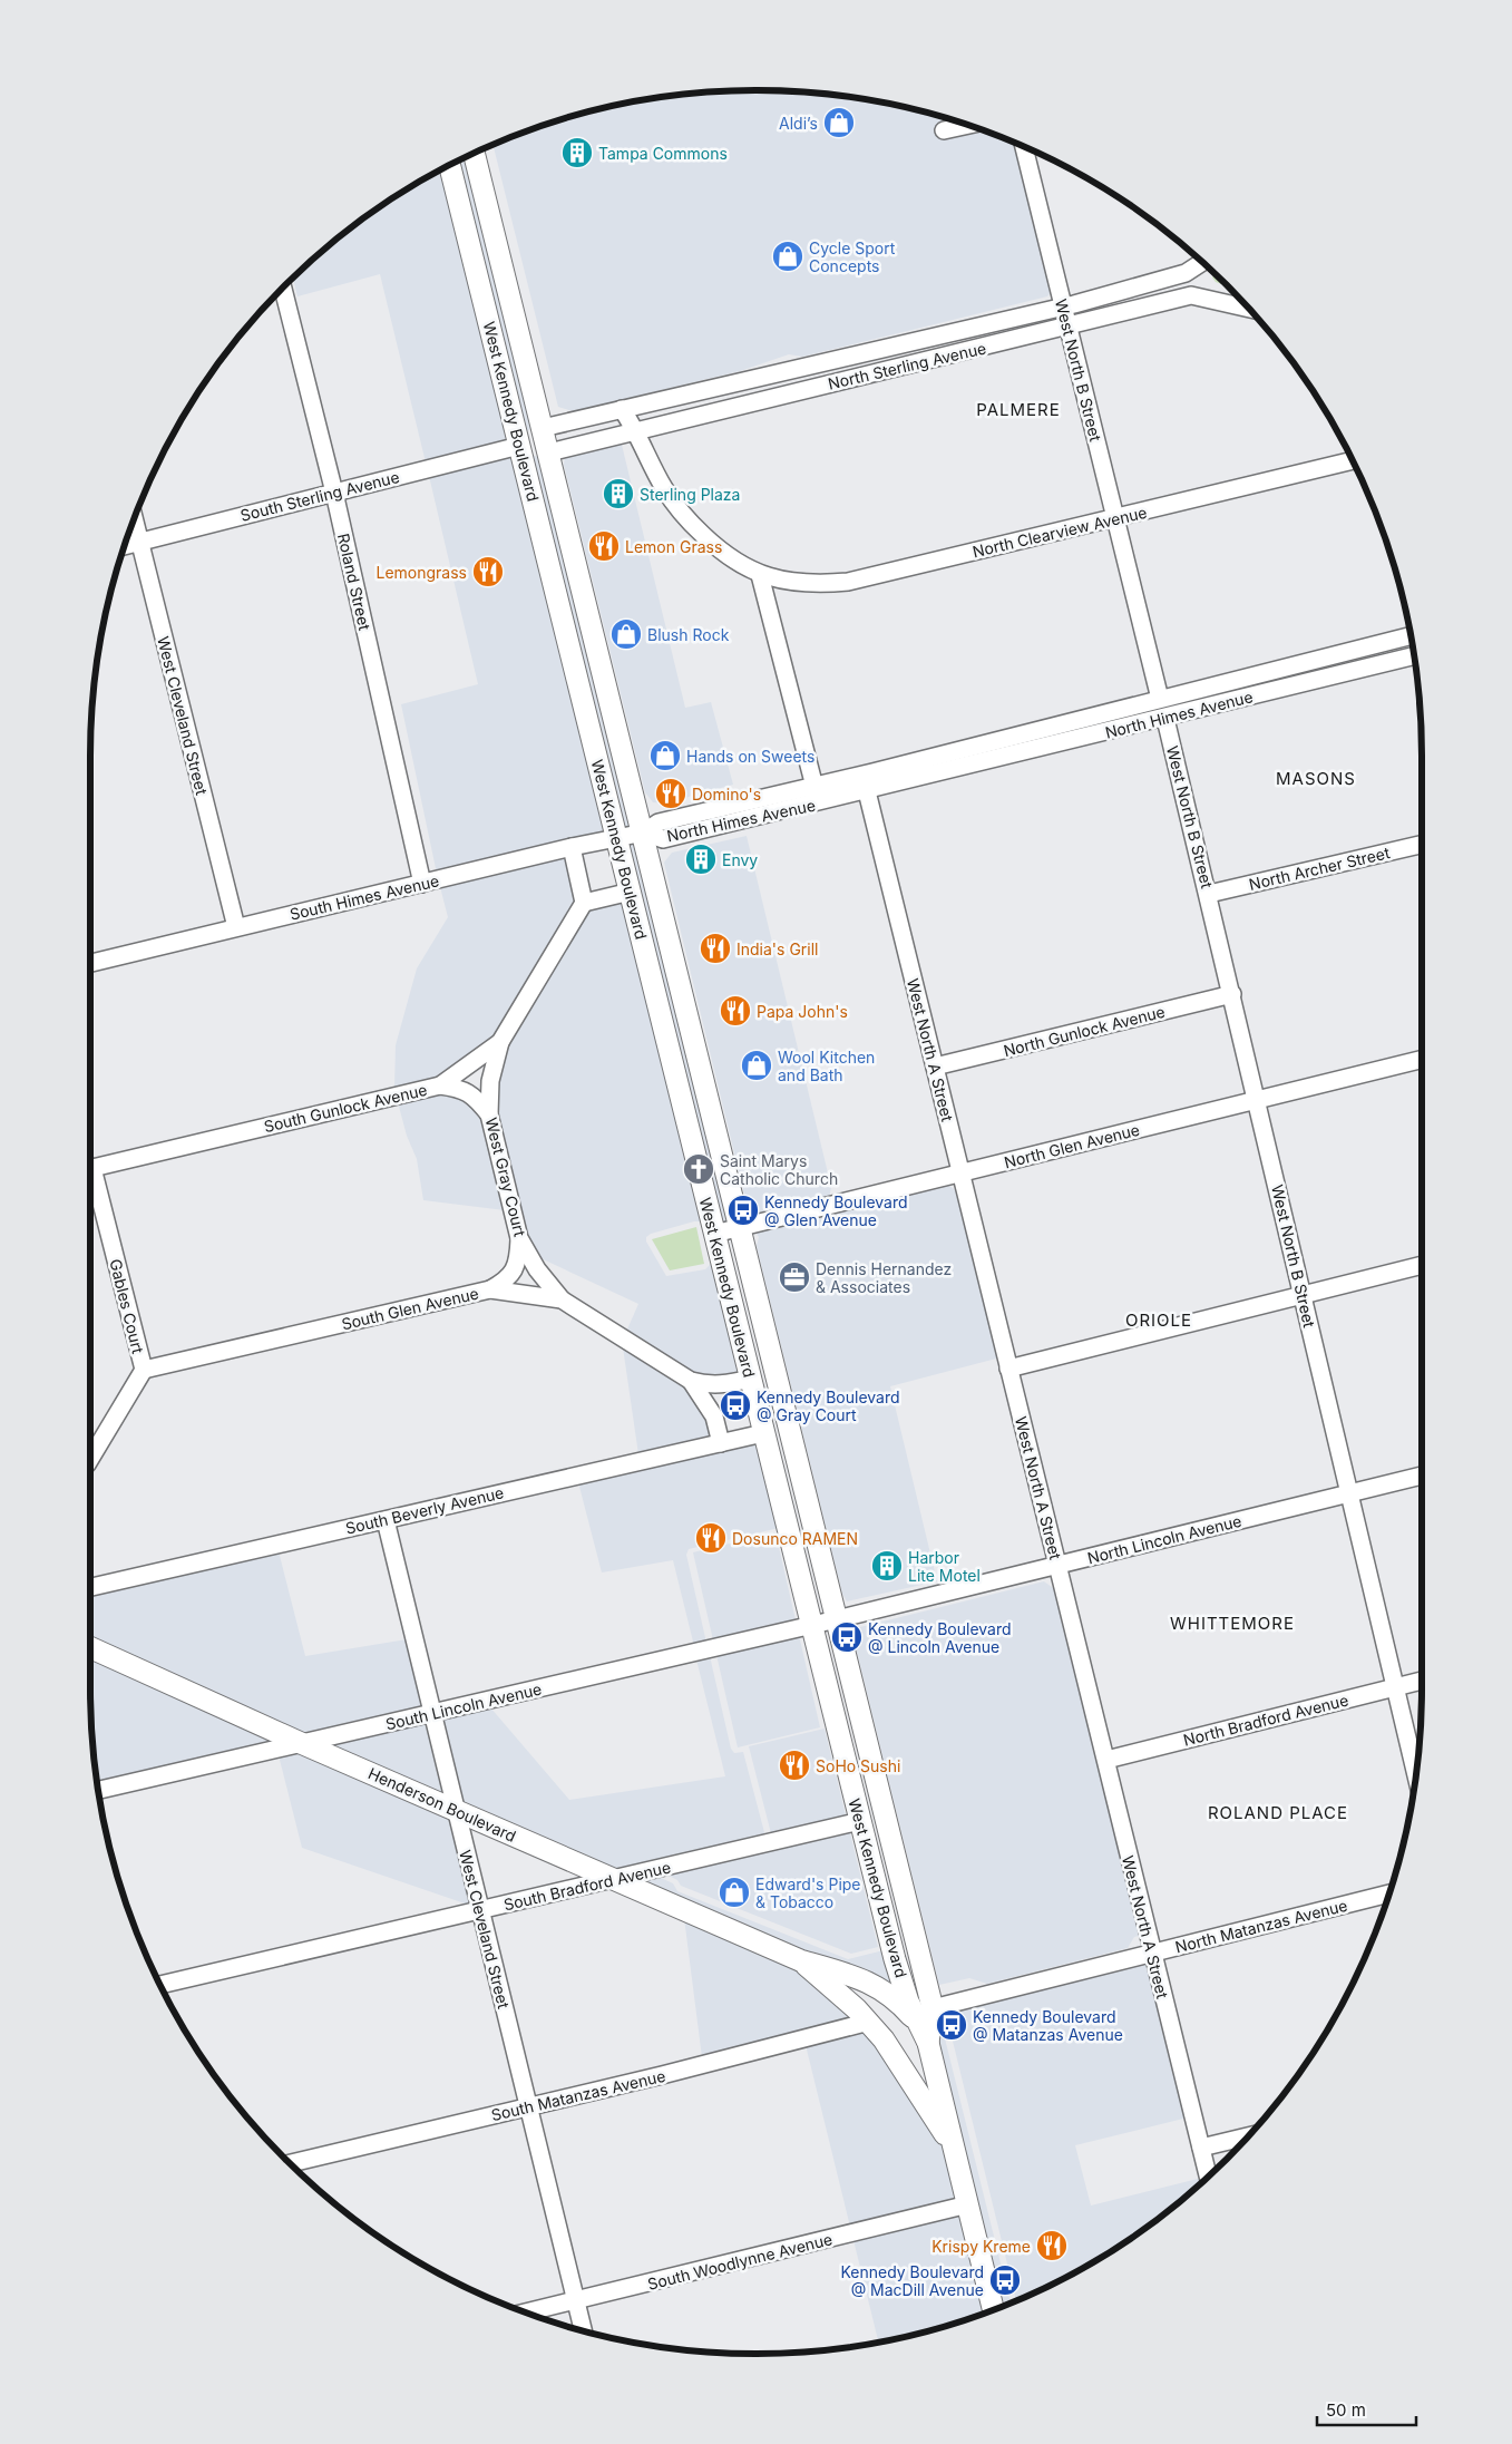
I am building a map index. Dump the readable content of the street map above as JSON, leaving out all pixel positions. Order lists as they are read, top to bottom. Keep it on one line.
{"streets":{"main road":["West Kennedy Boulevard","Henderson Boulevard"],"street":["North Sterling Avenue","West North B Street","South Sterling Avenue","North Clearview Avenue","Roland Street","North Himes Avenue","West Cleveland Street","North Archer Street","South Himes Avenue","North Gunlock Avenue","West North A Street","South Gunlock Avenue","North Glen Avenue","West Gray Court","Gables Court","South Glen Avenue","South Beverly Avenue","North Lincoln Avenue","South Lincoln Avenue","North Bradford Avenue","South Bradford Avenue","North Matanzas Avenue","South Matanzas Avenue","South Woodlynne Avenue"]},"crossings":[["North Sterling Avenue","West North B Street"],["North Sterling Avenue","West Kennedy Boulevard"],["West North B Street","North Clearview Avenue"],["West North B Street","North Himes Avenue"],["West North B Street","North Archer Street"],["West North B Street","North Gunlock Avenue"],["West North B Street","North Glen Avenue"],["West North B Street","North Lincoln Avenue"],["West North B Street","North Bradford Avenue"],["West Kennedy Boulevard","South Sterling Avenue"],["West Kennedy Boulevard","North Himes Avenue"],["West Kennedy Boulevard","South Himes Avenue"],["West Kennedy Boulevard","North Glen Avenue"],["West Kennedy Boulevard","South Glen Avenue"],["West Kennedy Boulevard","South Beverly Avenue"],["West Kennedy Boulevard","North Lincoln Avenue"],["West Kennedy Boulevard","South Lincoln Avenue"],["West Kennedy Boulevard","Henderson Boulevard"],["West Kennedy Boulevard","South Bradford Avenue"],["West Kennedy Boulevard","North Matanzas Avenue"],["West Kennedy Boulevard","South Woodlynne Avenue"],["South Sterling Avenue","Roland Street"],["South Sterling Avenue","West Cleveland Street"],["Roland Street","South Himes Avenue"],["North Himes Avenue","South Himes Avenue"],["North Himes Avenue","West North A Street"],["West Cleveland Street","South Himes Avenue"],["West Cleveland Street","South Beverly Avenue"],["West Cleveland Street","South Lincoln Avenue"],["West Cleveland Street","Henderson Boulevard"],["West Cleveland Street","South Bradford Avenue"],["West Cleveland Street","South Matanzas Avenue"],["West Cleveland Street","South Woodlynne Avenue"],["North Gunlock Avenue","West North A Street"],["West North A Street","North Glen Avenue"],["West North A Street","North Lincoln Avenue"],["West North A Street","North Bradford Avenue"],["West North A Street","North Matanzas Avenue"],["South Gunlock Avenue","West Gray Court"],["West Gray Court","South Glen Avenue"],["Gables Court","South Glen Avenue"],["South Glen Avenue","South Beverly Avenue"],["North Lincoln Avenue","South Lincoln Avenue"],["South Lincoln Avenue","Henderson Boulevard"],["Henderson Boulevard","South Bradford Avenue"],["Henderson Boulevard","South Matanzas Avenue"]],"districts":["PALMERE","MASONS","ORIOLE","WHITTEMORE","ROLAND PLACE"],"places":{"shop":["Aldi’s","Cycle Sport Concepts","Blush Rock","Hands on Sweets","Wool Kitchen and Bath","Edward's Pipe & Tobacco"],"building":["Tampa Commons","Sterling Plaza","Envy","Harbor Lite Motel"],"restaurant":["Lemon Grass","Lemongrass","Domino's","India's Grill","Papa John's","Dosunco RAMEN","SoHo Sushi","Krispy Kreme"],"church":["Saint Marys Catholic Church"],"bus stop":["Kennedy Boulevard @ Glen Avenue","Kennedy Boulevard @ Gray Court","Kennedy Boulevard @ Lincoln Avenue","Kennedy Boulevard @ Matanzas Avenue","Kennedy Boulevard @ MacDill Avenue"],"office":["Dennis Hernandez & Associates"]},"scale_bar":"50 m"}
